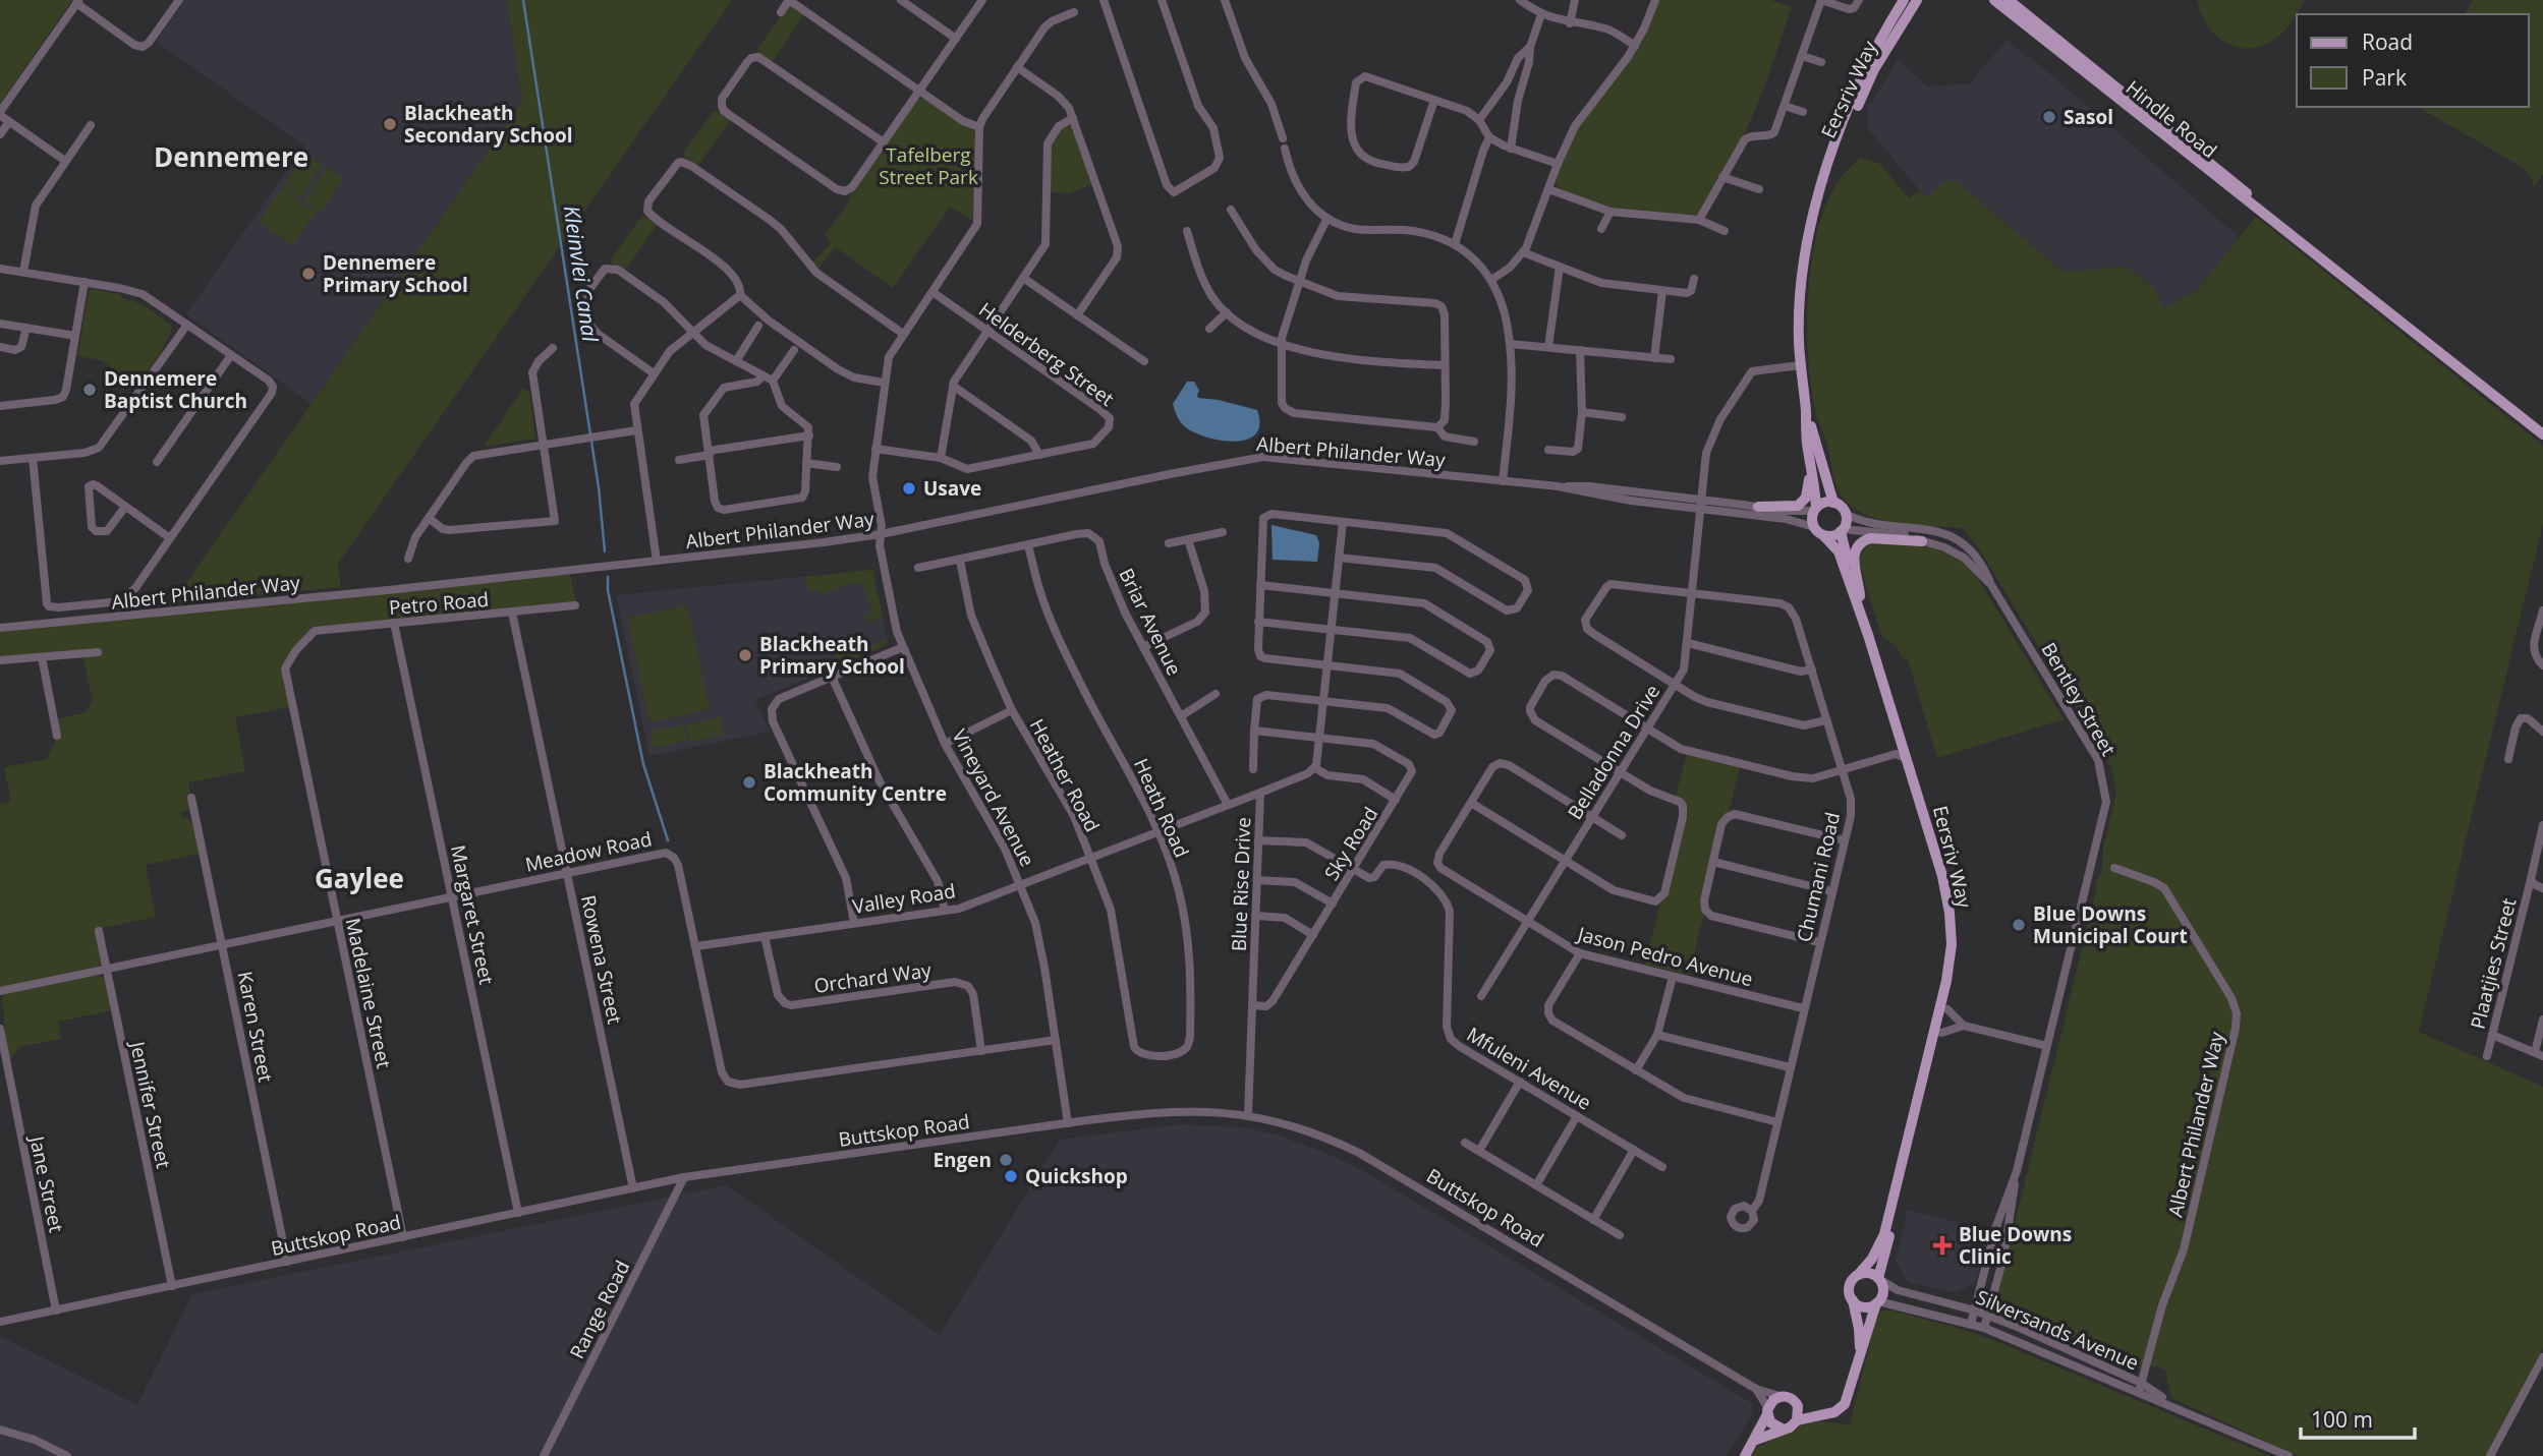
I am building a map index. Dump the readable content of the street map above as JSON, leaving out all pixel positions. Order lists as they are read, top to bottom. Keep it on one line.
{"streets":{"main road":["Eersriv Way","Hindle Road"],"street":["Helderberg Street","Albert Philander Way","Petro Road","Briar Avenue","Bentley Street","Belladonna Drive","Heather Road","Vineyard Avenue","Heath Road","Sky Road","Meadow Road","Chumani Road","Blue Rise Drive","Valley Road","Margaret Street","Jason Pedro Avenue","Rowena Street","Plaatjies Street","Orchard Way","Madelaine Street","Karen Street","Mfuleni Avenue","Jennifer Street","Buttskop Road","Jane Street","Range Road","Silversands Avenue"]},"crossings":[["Eersriv Way","Albert Philander Way"],["Eersriv Way","Bentley Street"],["Eersriv Way","Belladonna Drive"],["Eersriv Way","Silversands Avenue"],["Helderberg Street","Vineyard Avenue"],["Albert Philander Way","Bentley Street"],["Albert Philander Way","Belladonna Drive"],["Albert Philander Way","Vineyard Avenue"],["Albert Philander Way","Silversands Avenue"],["Petro Road","Margaret Street"],["Petro Road","Rowena Street"],["Petro Road","Madelaine Street"],["Briar Avenue","Heather Road"],["Briar Avenue","Heath Road"],["Briar Avenue","Valley Road"],["Bentley Street","Silversands Avenue"],["Belladonna Drive","Chumani Road"],["Belladonna Drive","Jason Pedro Avenue"],["Heather Road","Heath Road"],["Heather Road","Valley Road"],["Vineyard Avenue","Meadow Road"],["Vineyard Avenue","Valley Road"],["Vineyard Avenue","Buttskop Road"],["Heath Road","Valley Road"],["Sky Road","Blue Rise Drive"],["Sky Road","Mfuleni Avenue"],["Meadow Road","Valley Road"],["Meadow Road","Margaret Street"],["Meadow Road","Rowena Street"],["Meadow Road","Orchard Way"],["Meadow Road","Madelaine Street"],["Meadow Road","Karen Street"],["Meadow Road","Jennifer Street"],["Chumani Road","Jason Pedro Avenue"],["Blue Rise Drive","Valley Road"],["Blue Rise Drive","Buttskop Road"],["Valley Road","Orchard Way"],["Margaret Street","Buttskop Road"],["Rowena Street","Buttskop Road"],["Madelaine Street","Buttskop Road"],["Karen Street","Buttskop Road"],["Jennifer Street","Buttskop Road"],["Buttskop Road","Jane Street"],["Buttskop Road","Range Road"]],"districts":["Dennemere","Gaylee"],"water":["Kleinvlei Canal"],"parks":["Tafelberg Street Park"],"places":{"other":["Sasol","Blackheath Secondary School","Dennemere Primary School","Dennemere Baptist Church","Usave","Blackheath Primary School","Blackheath Community Centre","Blue Downs Municipal Court","Engen","Quickshop"],"health":["Blue Downs Clinic"]},"legend":["Road","Park"],"scale_bar":"100 m"}
